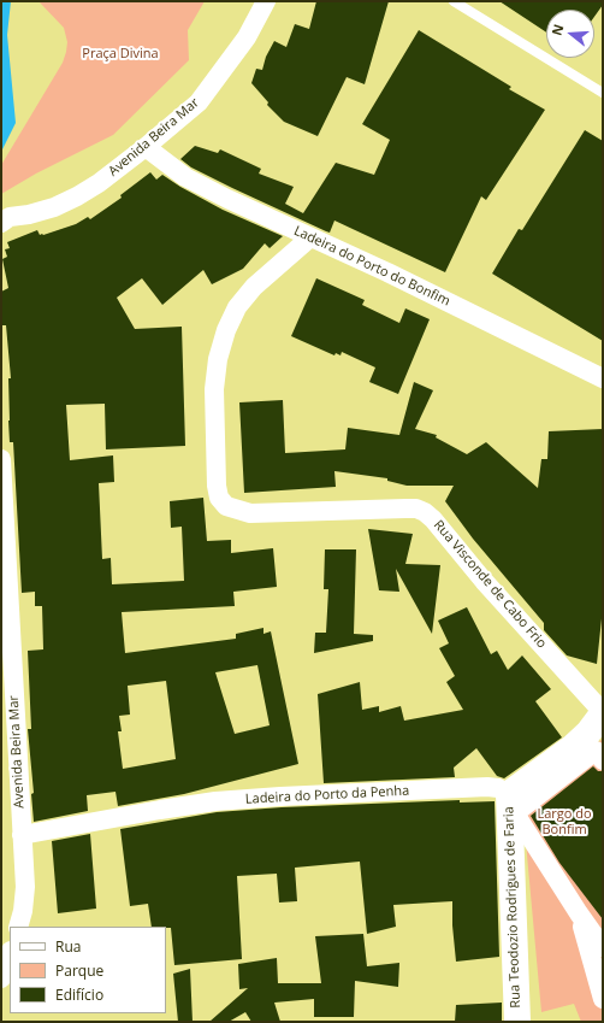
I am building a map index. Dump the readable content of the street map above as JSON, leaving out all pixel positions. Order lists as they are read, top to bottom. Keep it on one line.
{"streets":{"street":["Avenida Beira Mar","Ladeira do Porto do Bonfim","Rua Visconde de Cabo Frio","Ladeira do Porto da Penha","Rua Teodozio Rodrigues de Faria"]},"crossings":[["Avenida Beira Mar","Ladeira do Porto do Bonfim"],["Avenida Beira Mar","Ladeira do Porto da Penha"],["Ladeira do Porto do Bonfim","Rua Visconde de Cabo Frio"],["Ladeira do Porto da Penha","Rua Teodozio Rodrigues de Faria"]],"parks":["Praça Divina","Largo do Bonfim"],"legend":["Rua","Parque","Edifício"],"north":"left"}
